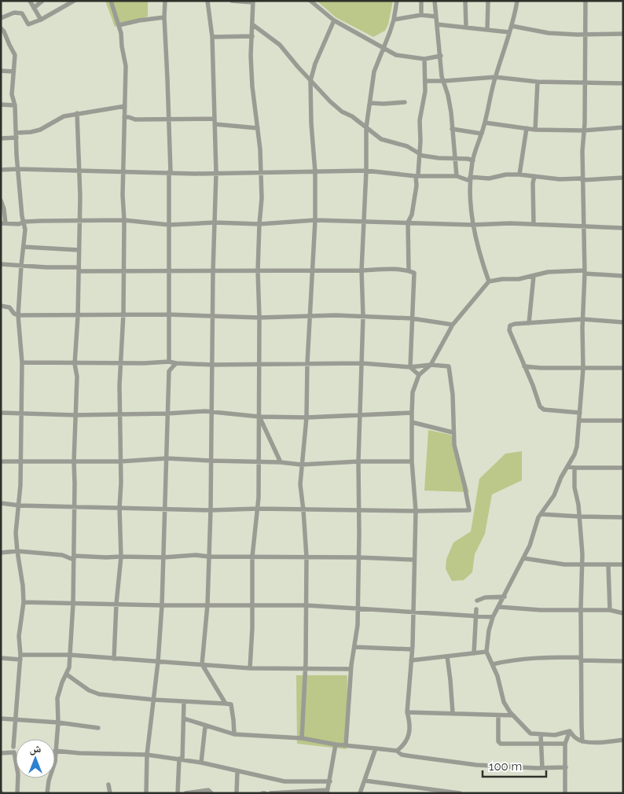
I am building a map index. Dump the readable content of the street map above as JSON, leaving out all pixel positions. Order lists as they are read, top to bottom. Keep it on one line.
{"scale_bar":"100 m","north":"top"}
